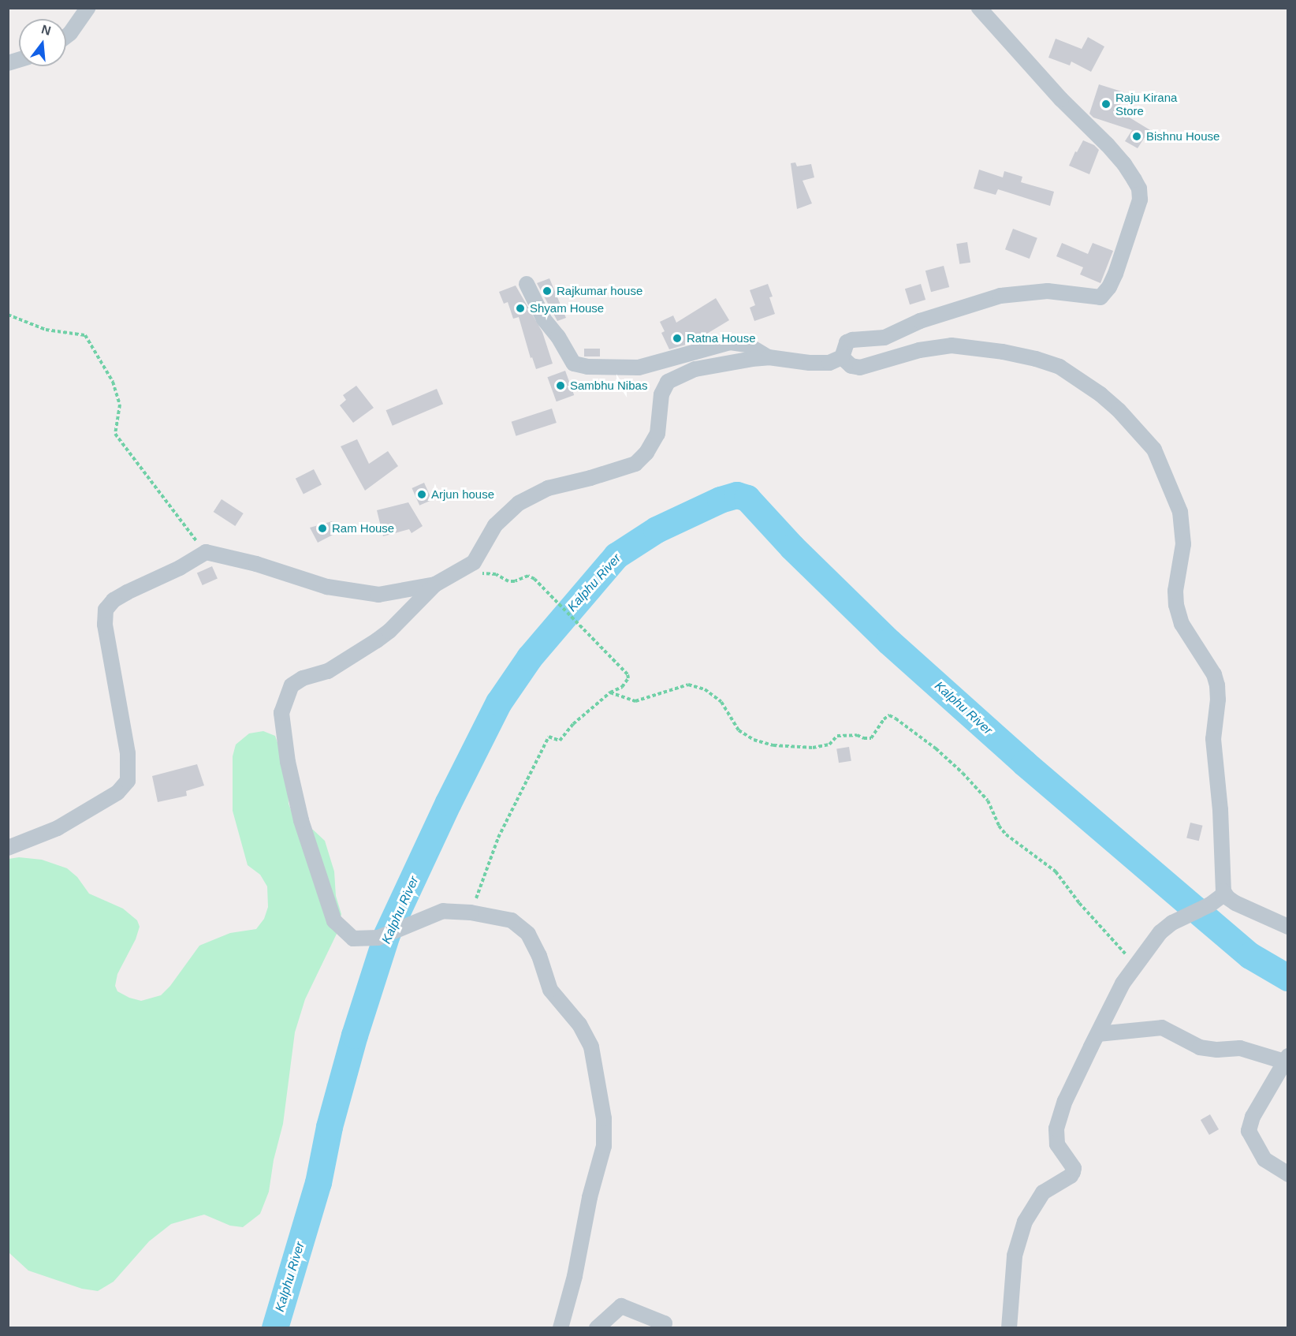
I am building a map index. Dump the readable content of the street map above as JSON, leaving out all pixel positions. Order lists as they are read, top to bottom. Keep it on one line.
{"water":["Kalphu River"],"places":["Raju Kirana Store","Bishnu House","Rajkumar house","Shyam House","Ratna House","Sambhu Nibas","Arjun house","Ram House"],"north":"top"}
